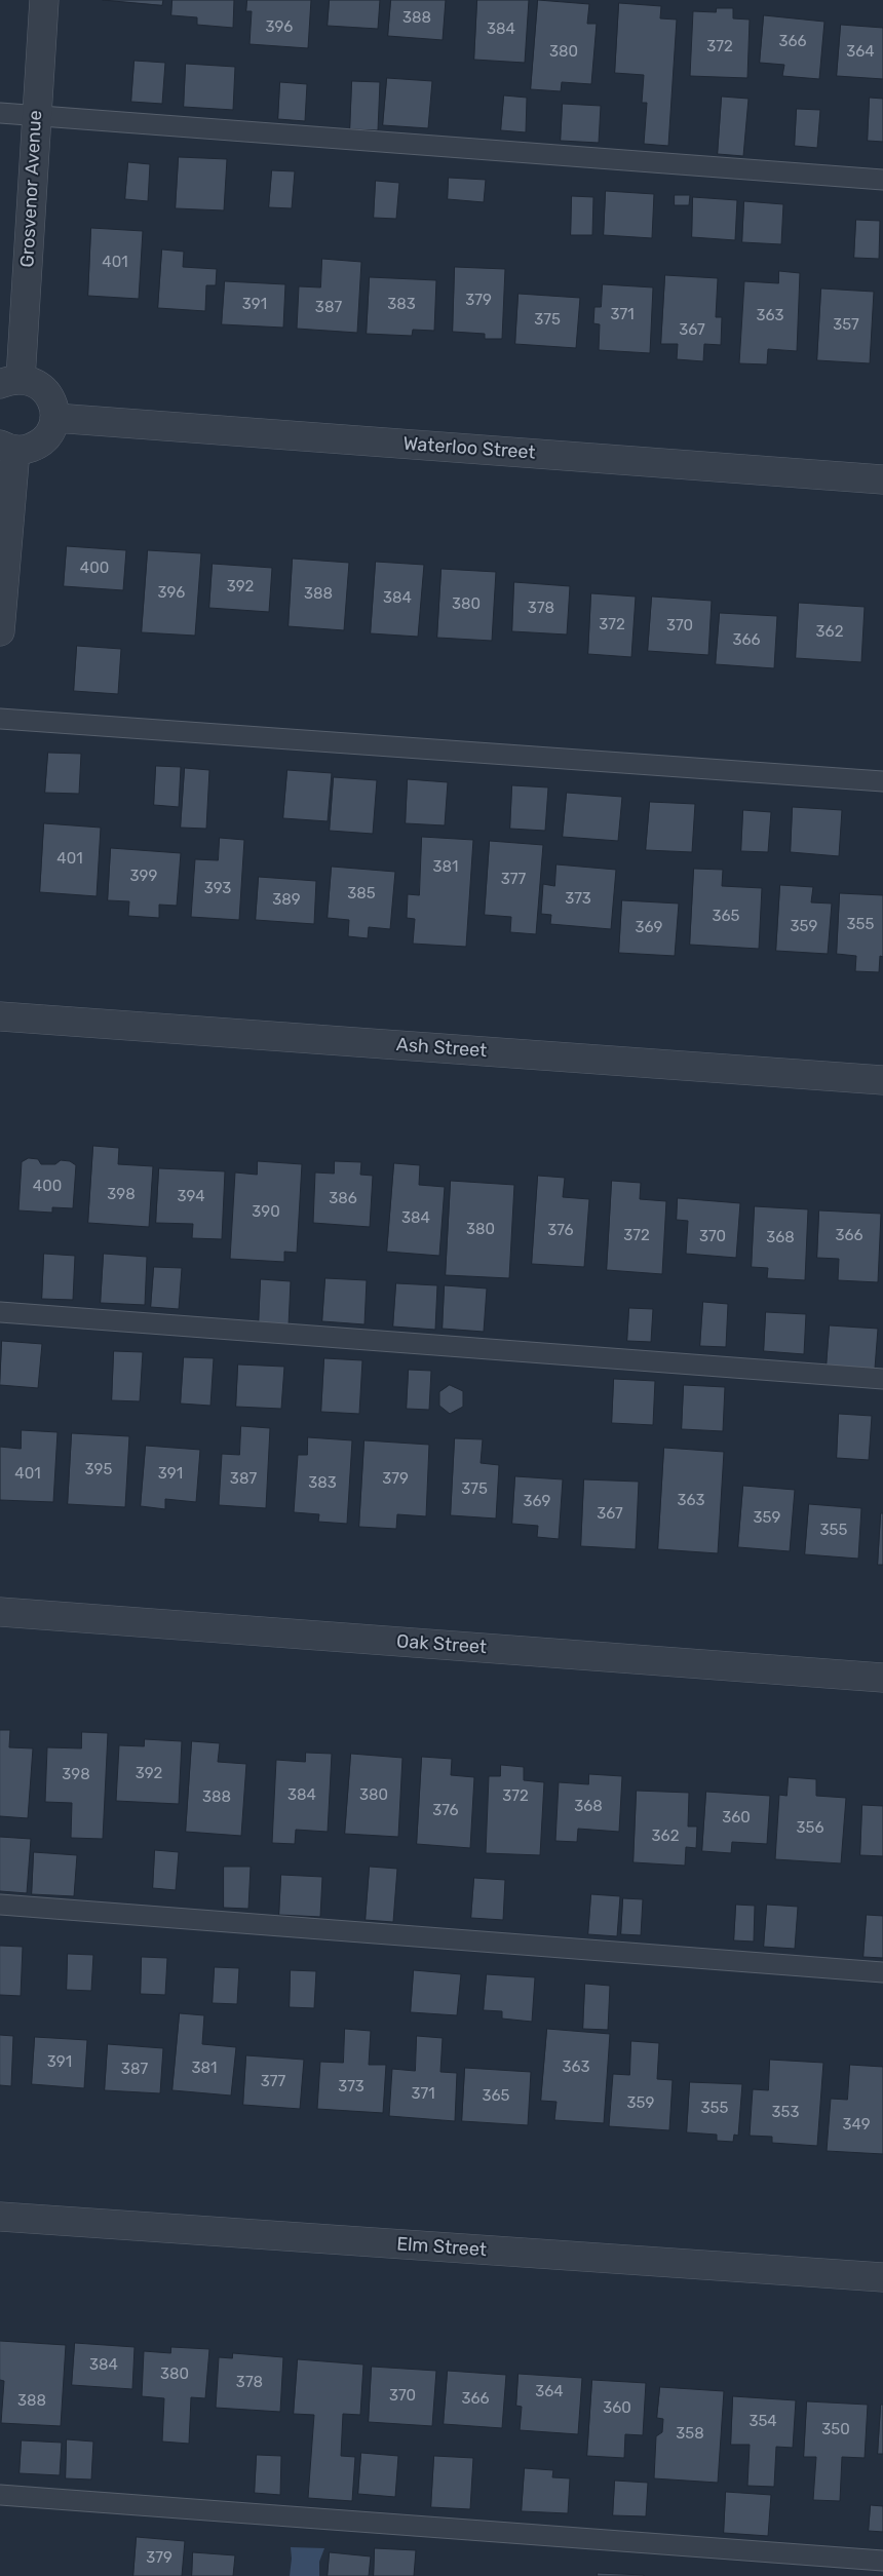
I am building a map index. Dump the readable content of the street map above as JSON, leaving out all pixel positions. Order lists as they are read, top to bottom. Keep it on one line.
{"streets":{"street":["Grosvenor Avenue","Waterloo Street","Ash Street","Oak Street","Elm Street"]},"house_numbers":["388","396","384","366","372","380","364","401","379","391","383","387","371","363","375","357","367","400","392","396","388","384","380","378","372","370","362","366","401","381","399","377","393","385","373","389","365","355","359","369","400","398","394","386","390","384","380","376","372","366","370","368","395","401","391","387","379","383","375","363","369","367","359","355","392","398","384","380","372","388","368","376","360","356","362","391","363","381","387","377","373","371","365","359","355","353","349","384","380","378","364","370","366","388","360","354","350","358","379"]}
